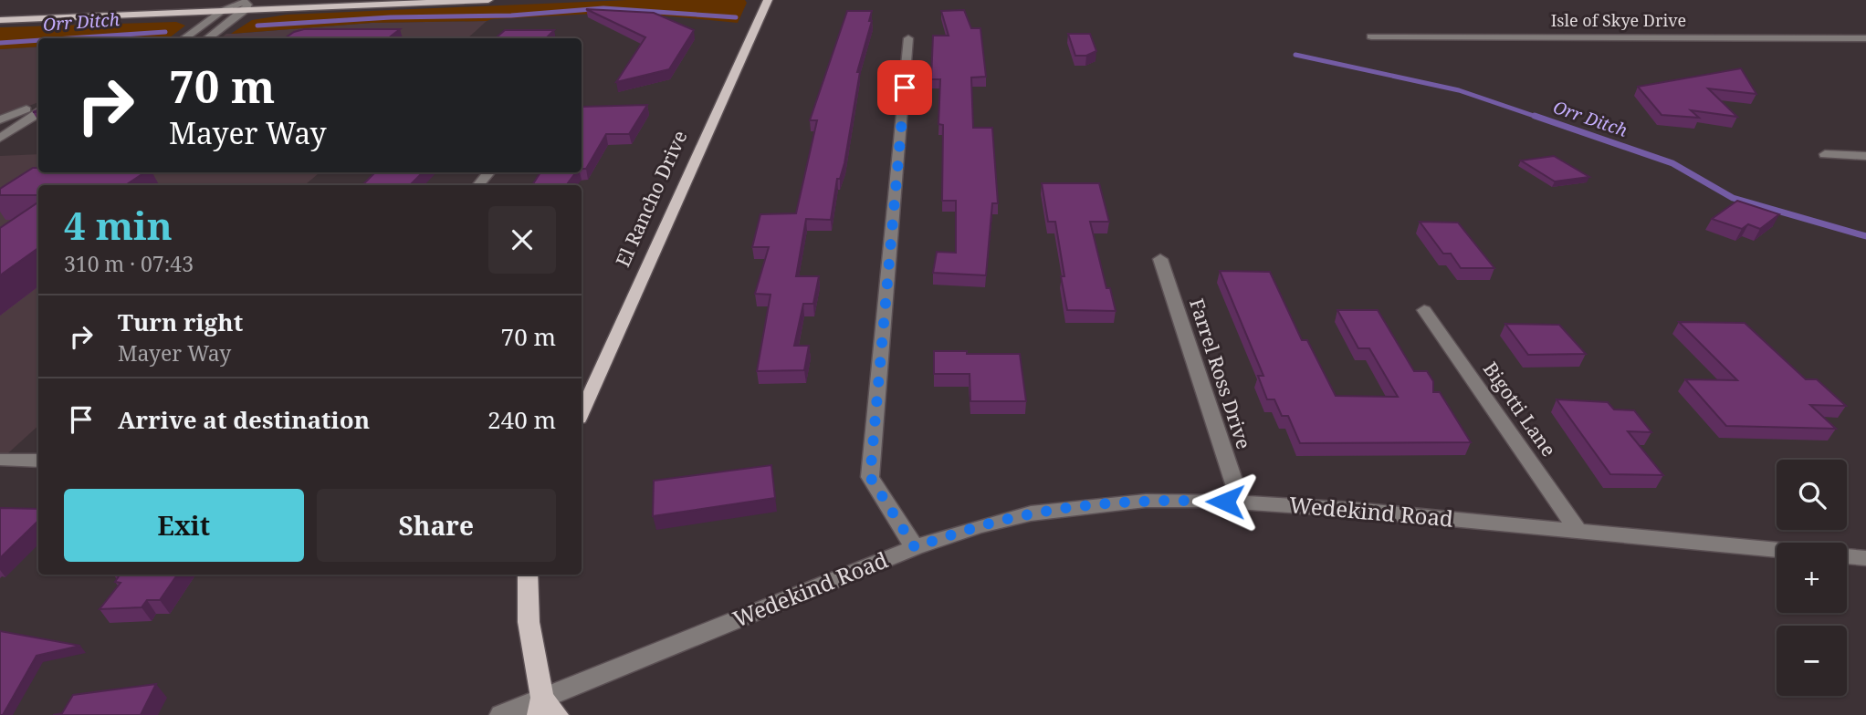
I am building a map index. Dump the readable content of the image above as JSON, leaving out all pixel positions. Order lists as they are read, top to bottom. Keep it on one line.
{"streets":{"main road":["El Rancho Drive"],"street":["Isle of Skye Drive","Farrel Ross Drive","Bigotti Lane","Wedekind Road"]},"crossings":[["Farrel Ross Drive","Wedekind Road"],["Bigotti Lane","Wedekind Road"]],"water":["Orr Ditch"],"page":{"turn":["70 m","Mayer Way"],"heading":["4 min","310 m · 07:43"],"list":[{"name":"Turn right","note":"Mayer Way","value":"70 m"},{"name":"Arrive at destination","value":"240 m"}],"map_buttons":["+","−"],"buttons":["Exit","Share"]}}
